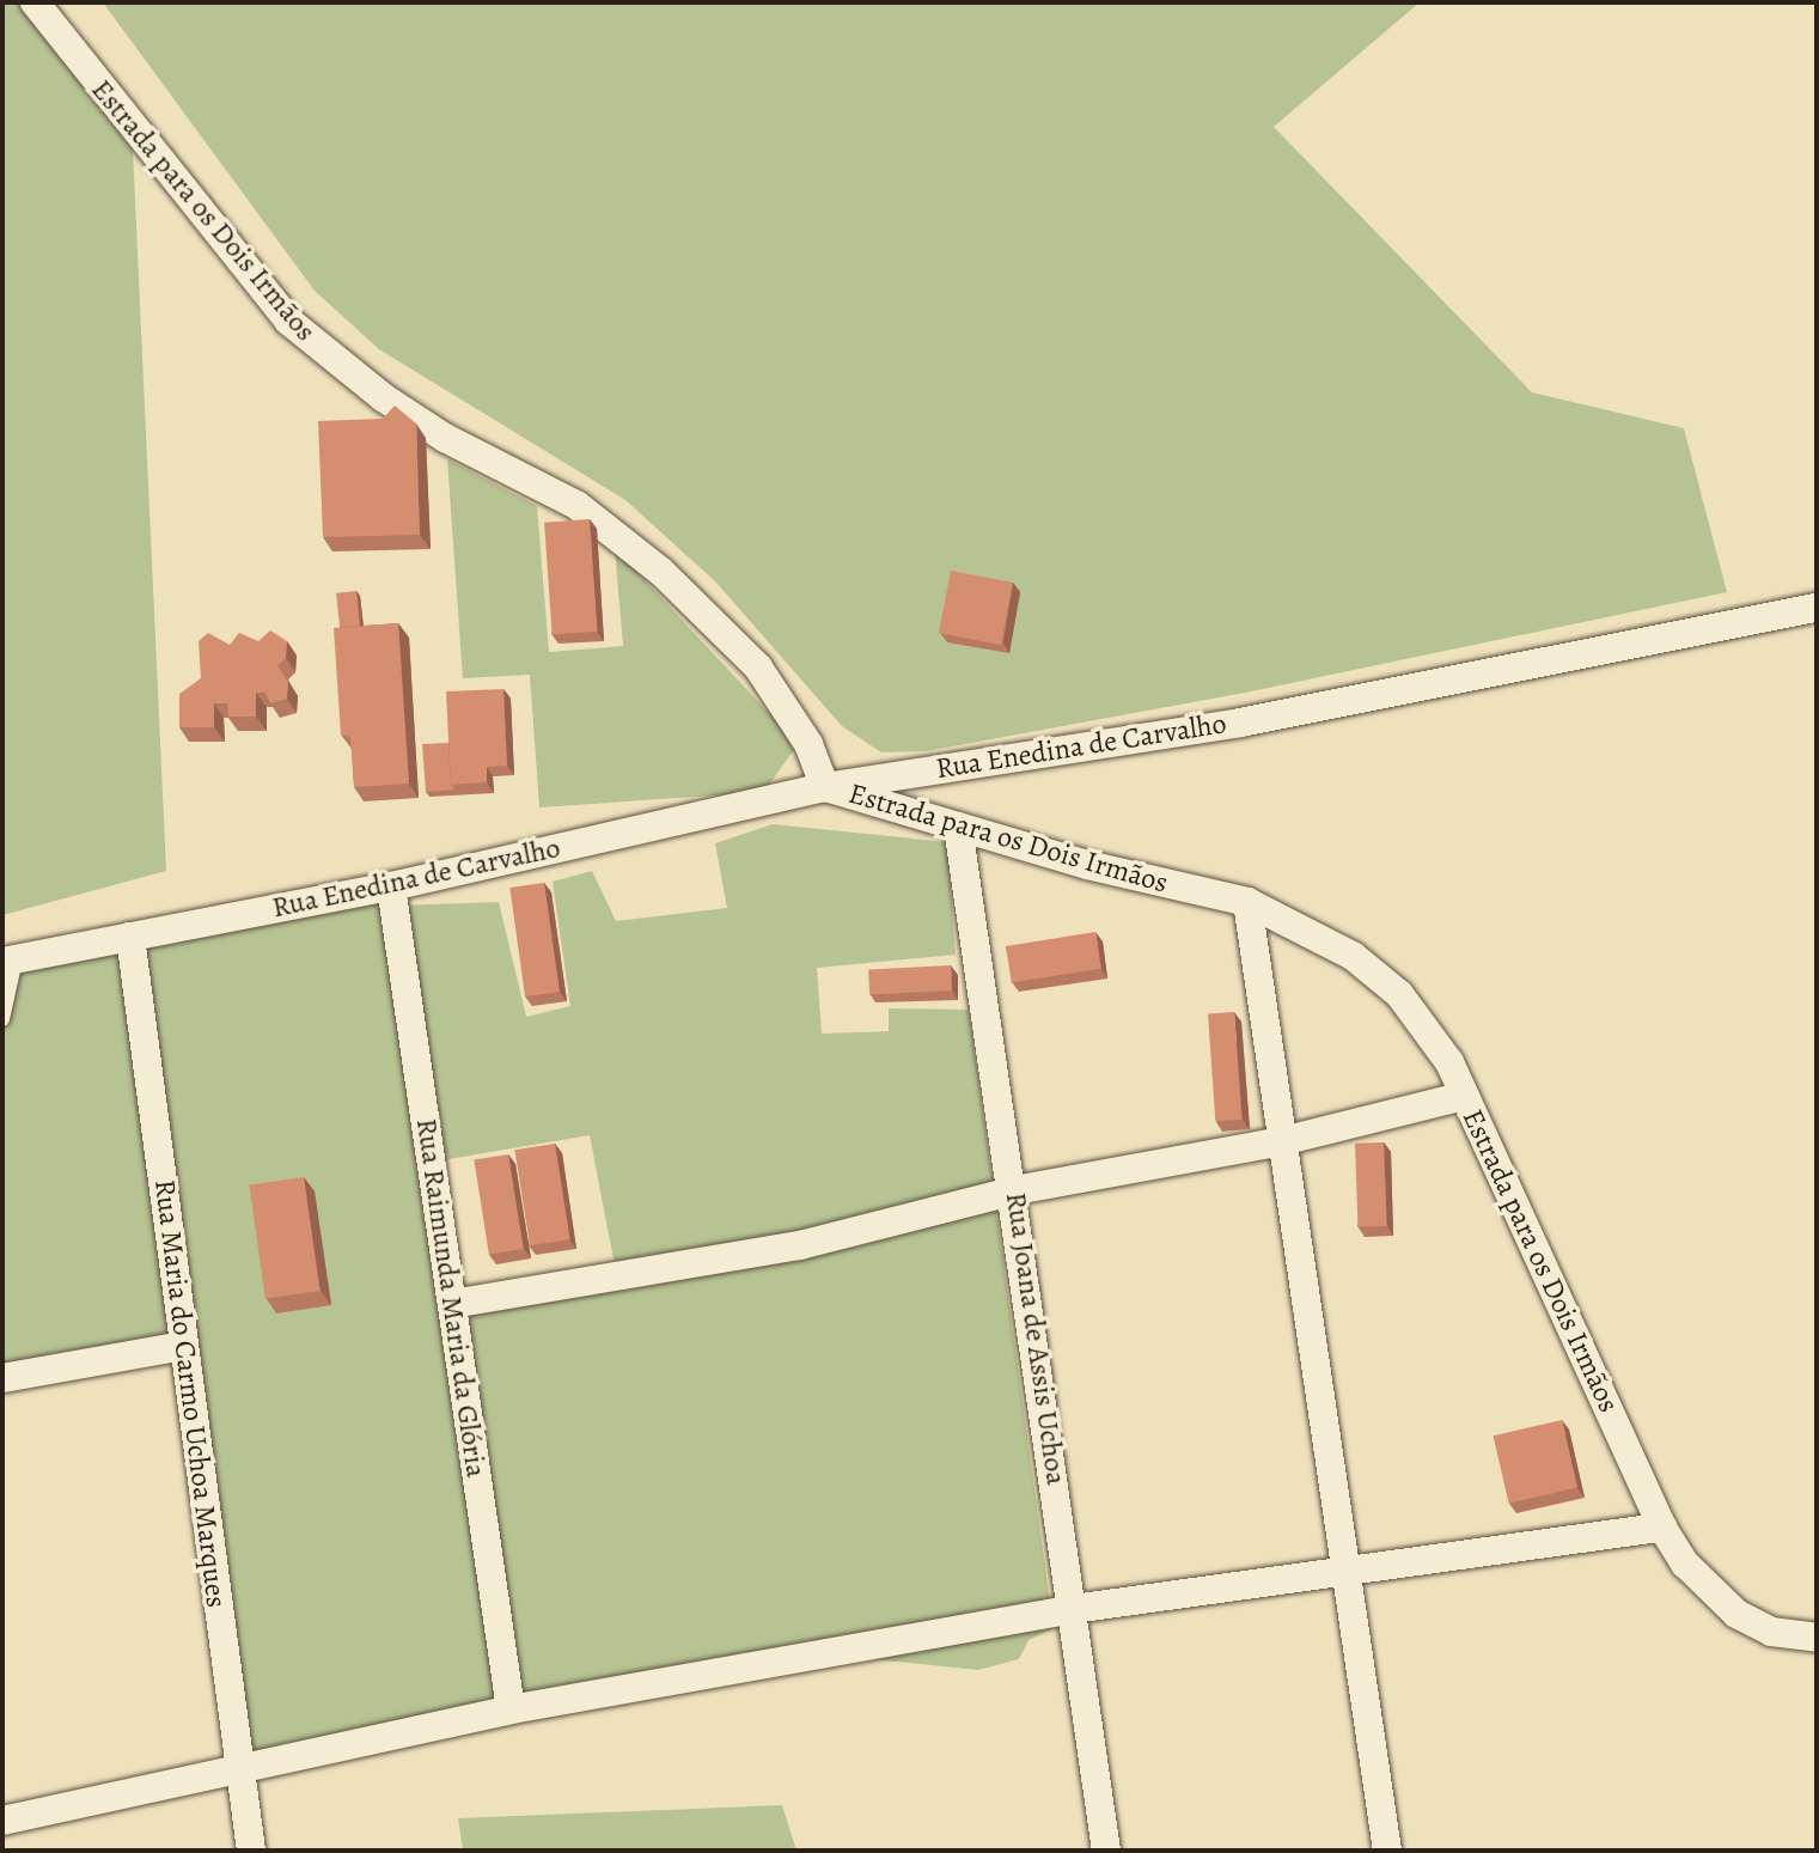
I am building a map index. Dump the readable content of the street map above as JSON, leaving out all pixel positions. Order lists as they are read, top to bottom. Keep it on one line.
{"streets":{"street":["Estrada para os Dois Irmãos","Rua Enedina de Carvalho","Rua Raimunda Maria da Glória","Rua Joana de Assis Uchoa","Rua Maria do Carmo Uchoa Marques"]},"crossings":[["Estrada para os Dois Irmãos","Rua Enedina de Carvalho"],["Estrada para os Dois Irmãos","Rua Joana de Assis Uchoa"],["Rua Enedina de Carvalho","Rua Raimunda Maria da Glória"],["Rua Enedina de Carvalho","Rua Maria do Carmo Uchoa Marques"]]}
